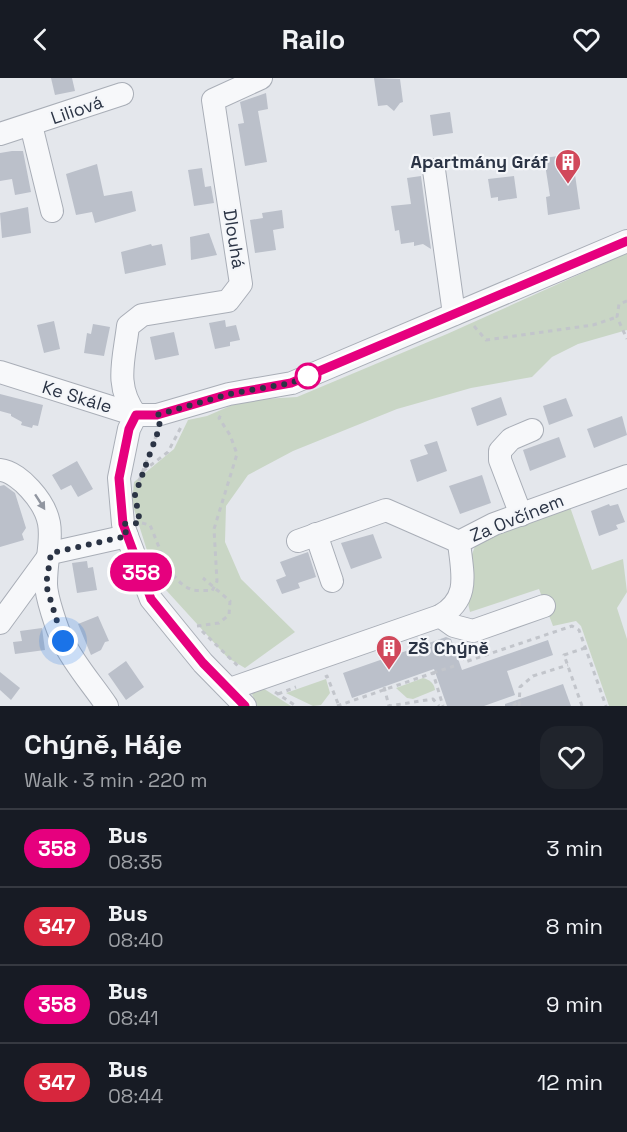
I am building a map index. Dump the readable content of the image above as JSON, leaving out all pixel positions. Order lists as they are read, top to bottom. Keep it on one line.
{"streets":{"street":["Liliová","Dlouhá","Ke Skále","Za Ovčínem"]},"crossings":[["Dlouhá","Ke Skále"]],"places":{"building":["Apartmány Gráf","ZŠ Chýně"]},"lines":["bus line 358"],"page":{"header":"Railo","on_map":"358","heading":["Chýně, Háje","Walk · 3 min · 220 m"],"list":[{"mark":"358","name":"Bus","note":"08:35","value":"3 min"},{"mark":"347","name":"Bus","note":"08:40","value":"8 min"},{"mark":"358","name":"Bus","note":"08:41","value":"9 min"},{"mark":"347","name":"Bus","note":"08:44","value":"12 min"}]}}
